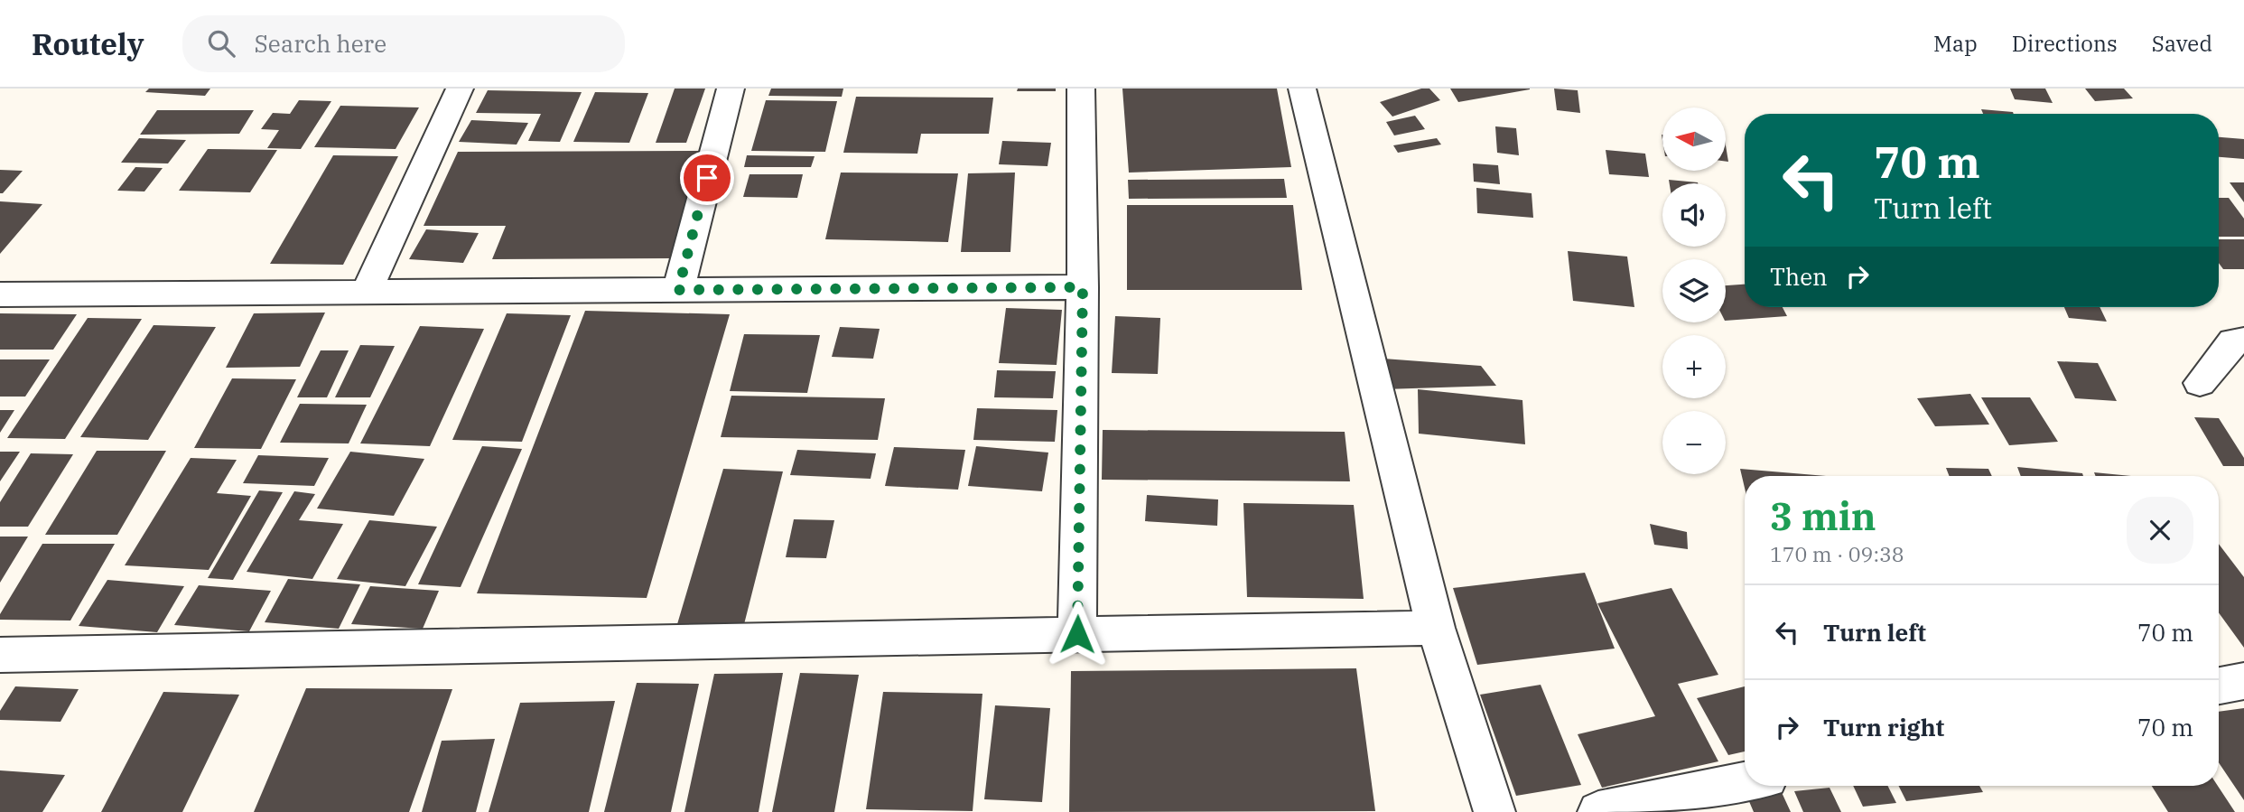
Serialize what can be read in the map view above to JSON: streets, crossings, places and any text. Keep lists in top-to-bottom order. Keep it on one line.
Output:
{"north":"left","page":{"header":"Routely","search":"Search here","nav":["Map","Directions","Saved"],"map_buttons":["+","−"],"turn":["70 m","Turn left"],"then":"Then","heading":["3 min","170 m · 09:38"],"list":[{"name":"Turn left","value":"70 m"},{"name":"Turn right","value":"70 m"}]}}
